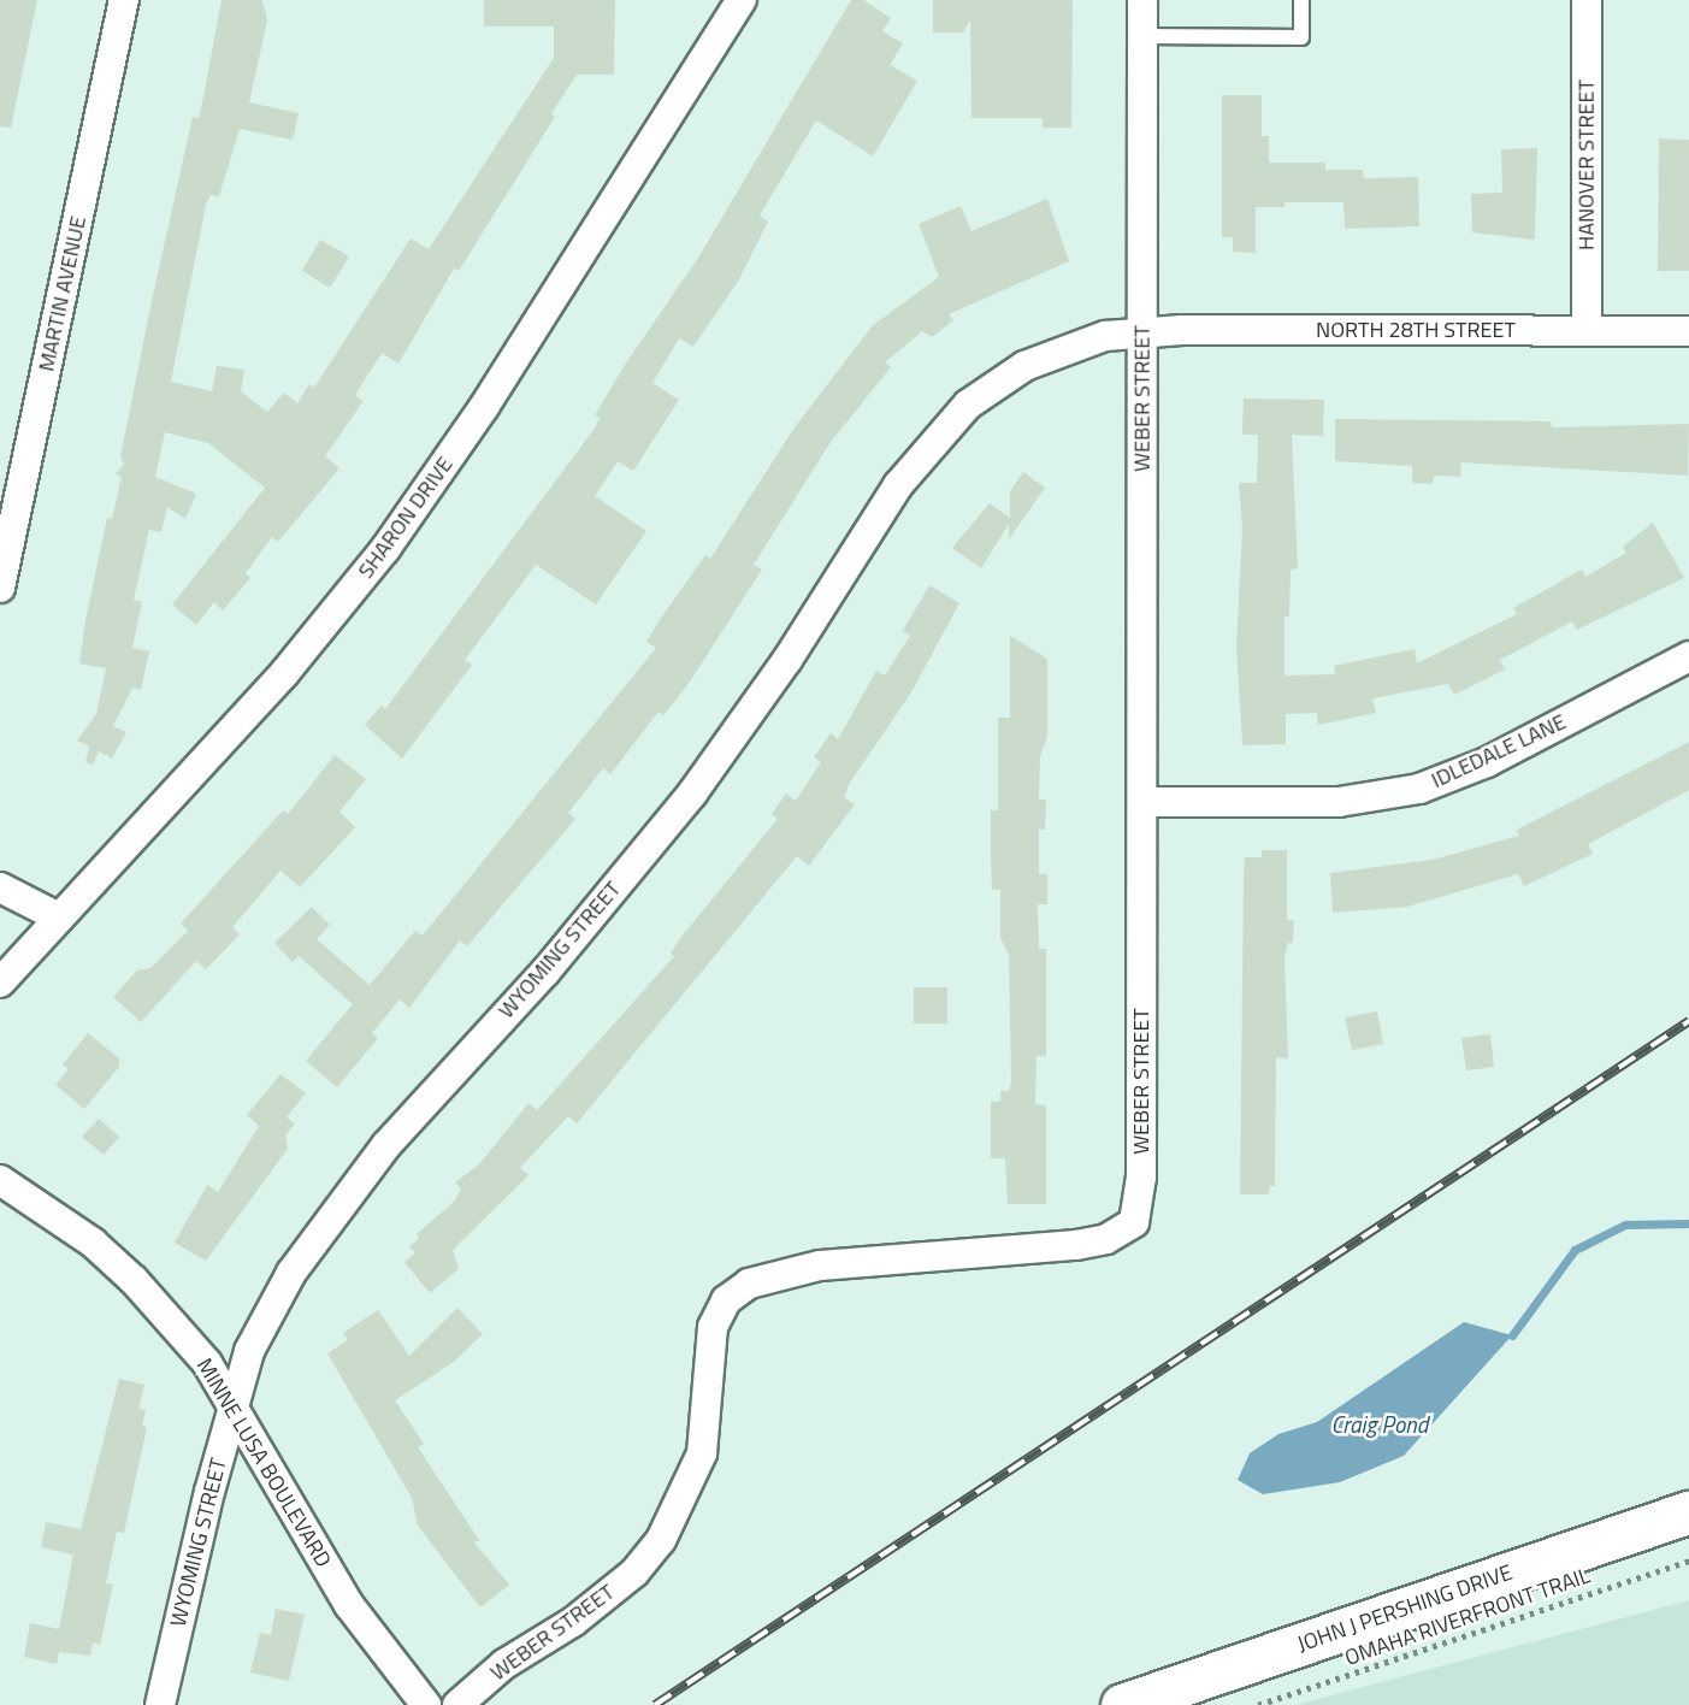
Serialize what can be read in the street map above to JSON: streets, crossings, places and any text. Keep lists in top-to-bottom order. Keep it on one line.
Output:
{"streets":{"main road":["JOHN J PERSHING DRIVE"],"street":["HANOVER STREET","MARTIN AVENUE","NORTH 28TH STREET","WEBER STREET","SHARON DRIVE","IDLEDALE LANE","WYOMING STREET","MINNE LUSA BOULEVARD"],"path":["OMAHA RIVERFRONT TRAIL"]},"crossings":[["HANOVER STREET","NORTH 28TH STREET"],["NORTH 28TH STREET","WEBER STREET"],["NORTH 28TH STREET","WYOMING STREET"],["WEBER STREET","IDLEDALE LANE"],["WEBER STREET","WYOMING STREET"],["WYOMING STREET","MINNE LUSA BOULEVARD"]],"water":["Craig Pond"]}
